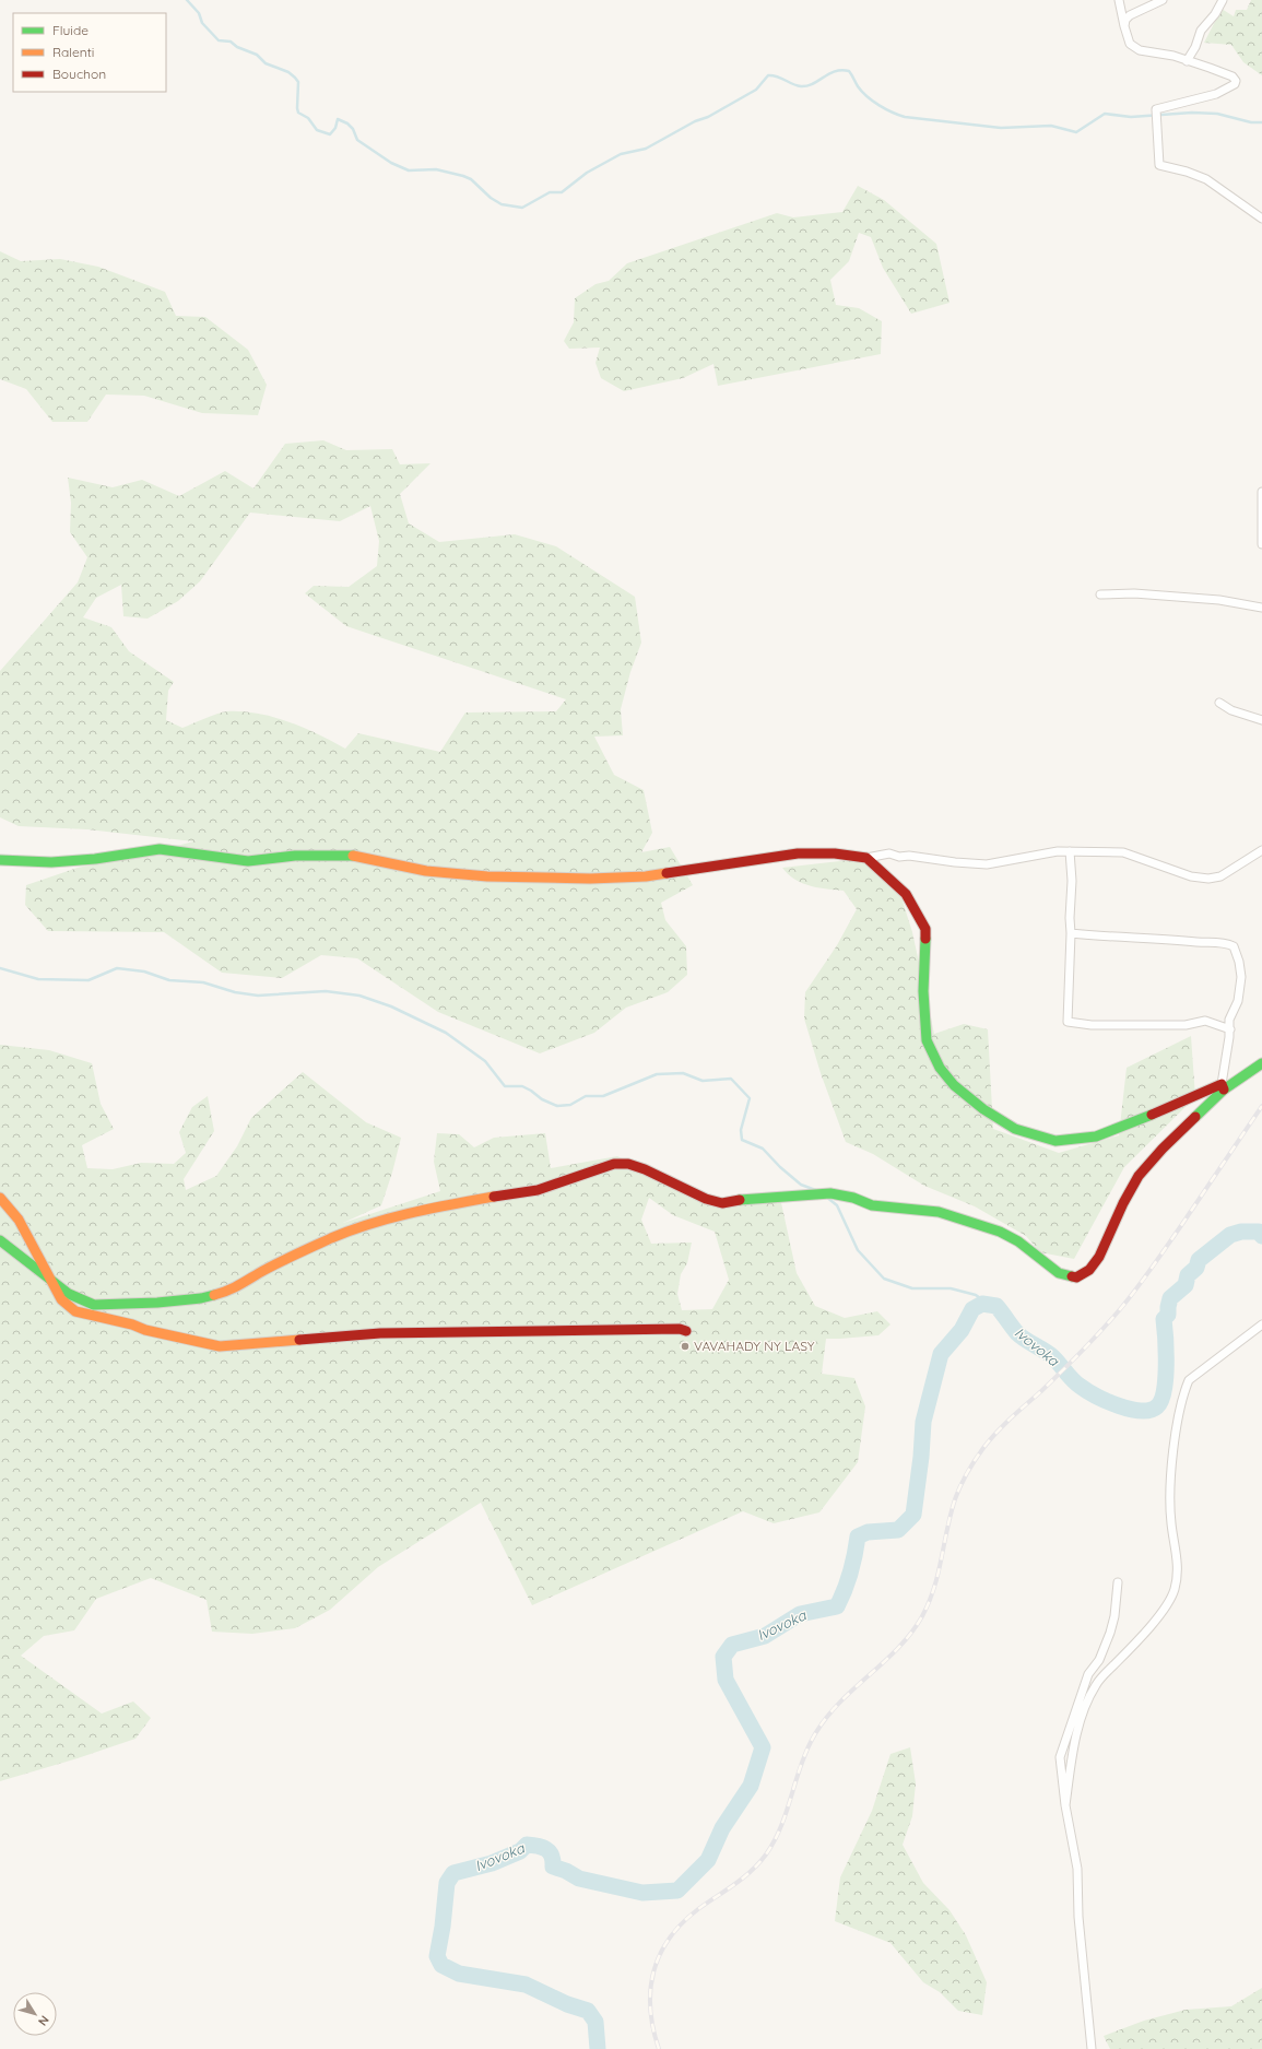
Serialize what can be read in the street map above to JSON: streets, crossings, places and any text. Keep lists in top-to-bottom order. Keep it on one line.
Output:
{"water":["Ivovoka"],"places":["VAVAHADY NY LASY"],"legend":["Fluide","Ralenti","Bouchon"],"north":"bottom right"}
